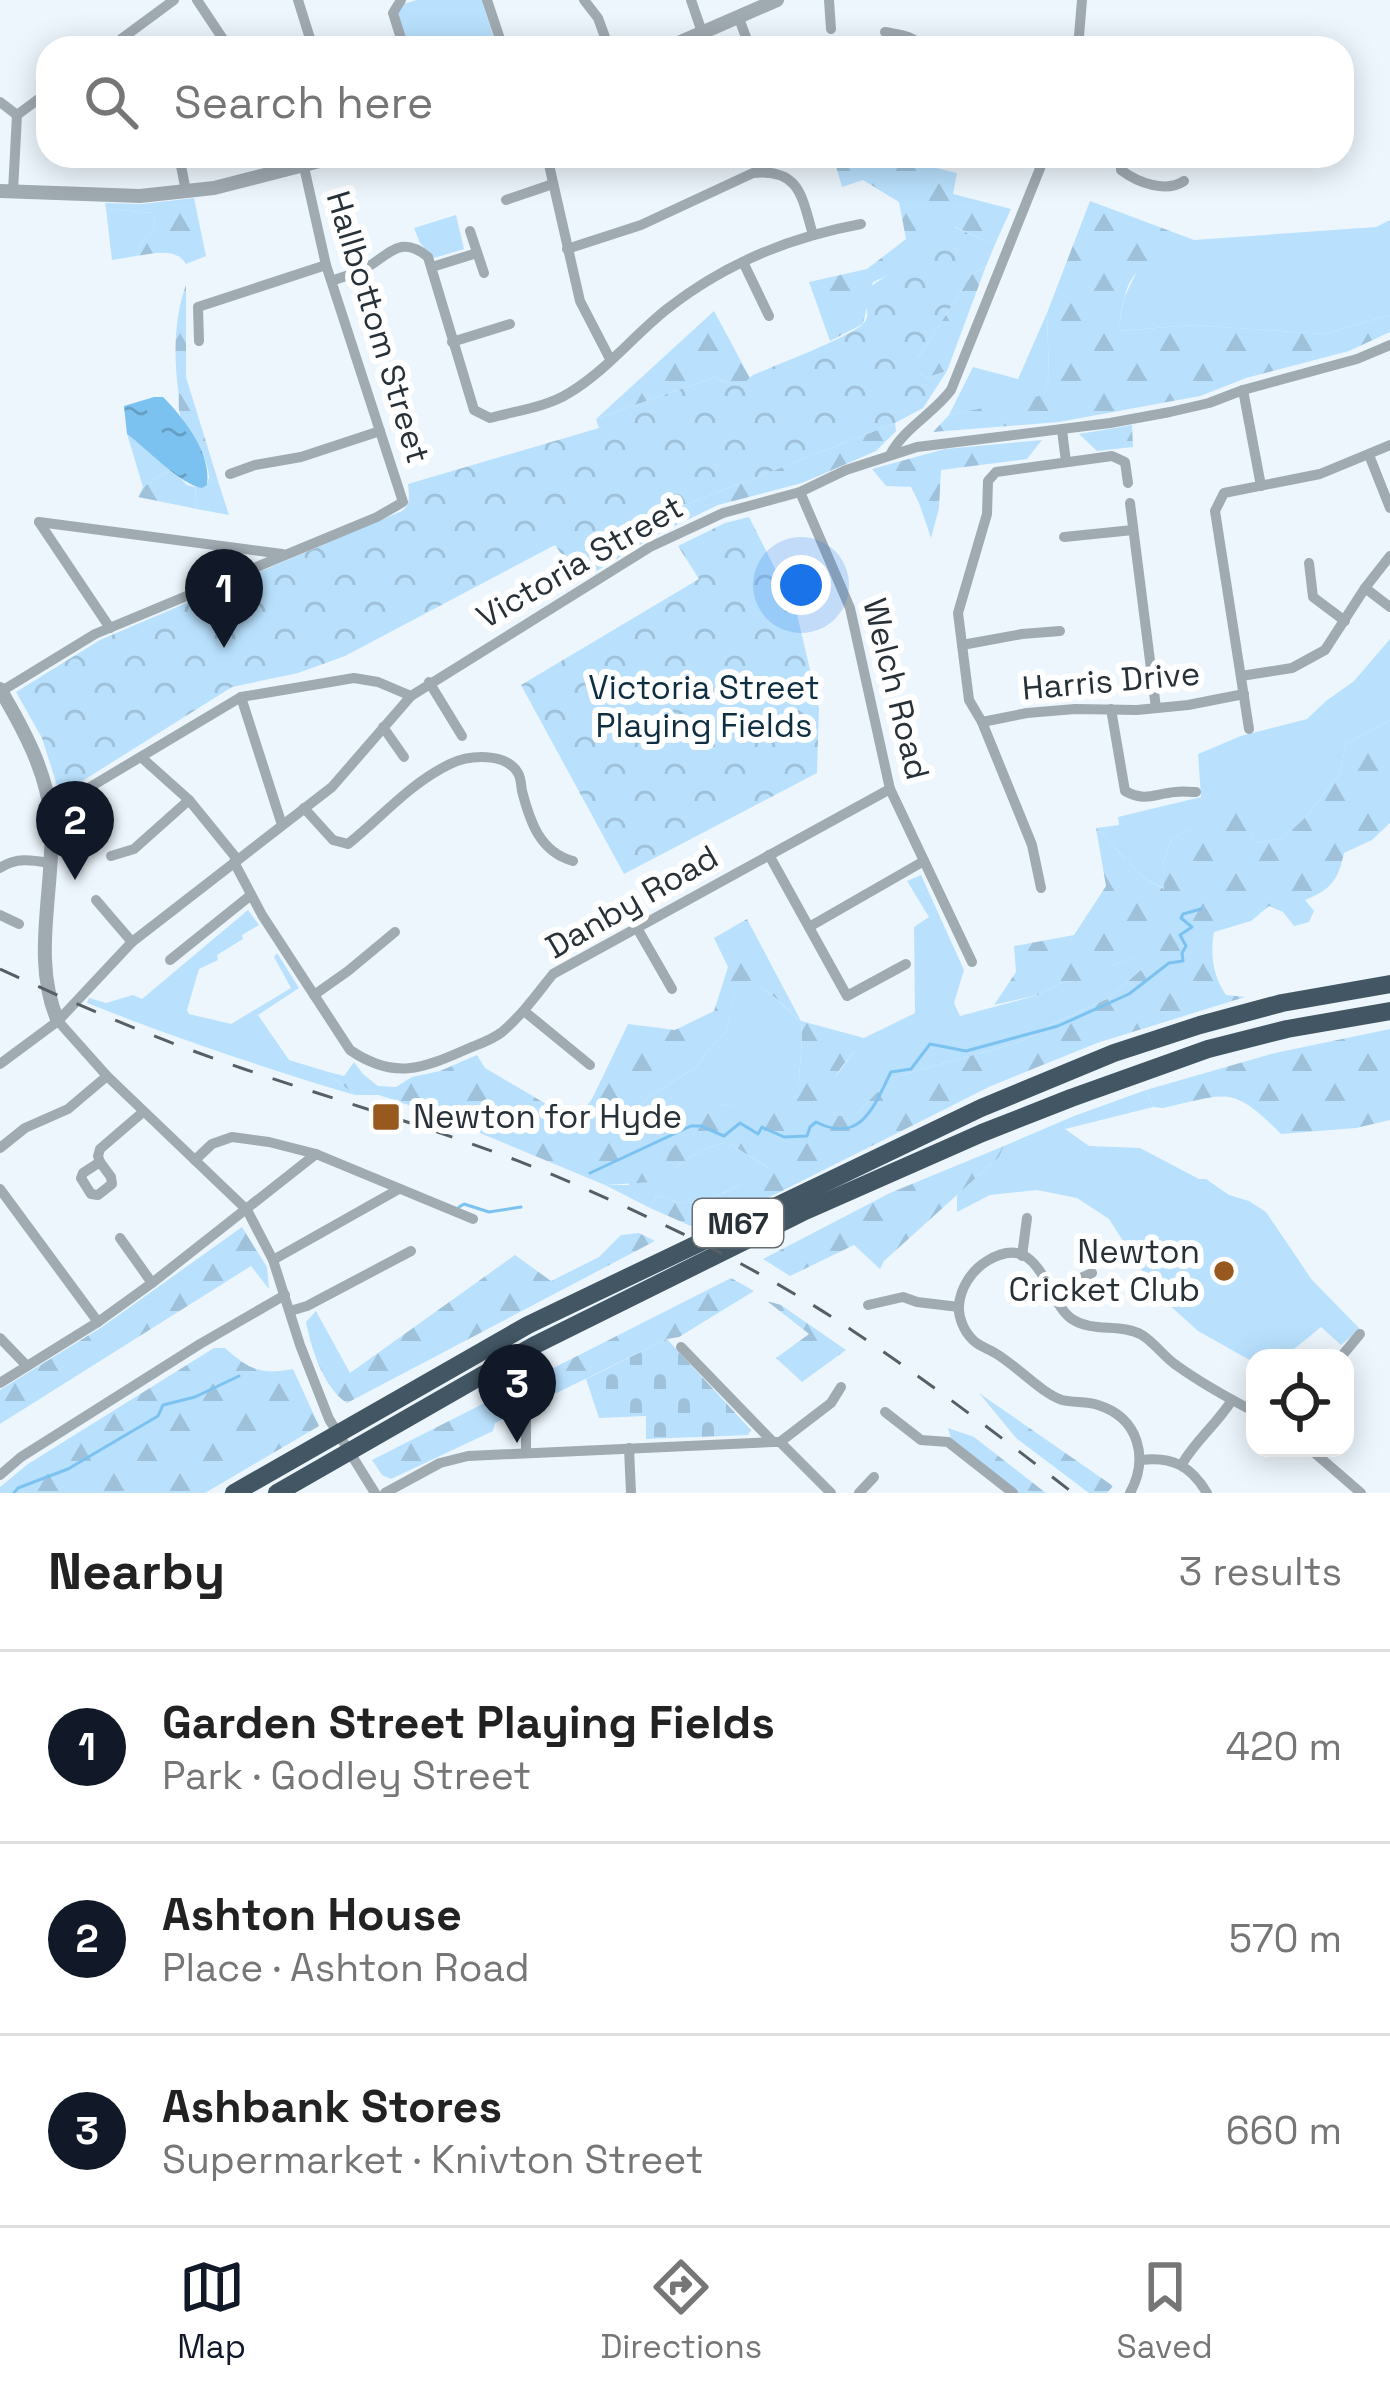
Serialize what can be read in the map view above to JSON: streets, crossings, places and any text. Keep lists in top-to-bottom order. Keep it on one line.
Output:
{"streets":{"highway":["M67"],"street":["Hallbottom Street","Victoria Street","Harris Drive","Welch Road","Danby Road"]},"crossings":[["Victoria Street","Welch Road"],["Victoria Street","Danby Road"],["Welch Road","Danby Road"]],"parks":["Victoria Street Playing Fields"],"places":{"transit":["Newton for Hyde"],"other":["Newton Cricket Club"]},"page":{"search":"Search here","pins":["1","2","3"],"heading":["Nearby","3 results"],"list":[{"mark":"1","name":"Garden Street Playing Fields","note":"Park · Godley Street","value":"420 m"},{"mark":"2","name":"Ashton House","note":"Place · Ashton Road","value":"570 m"},{"mark":"3","name":"Ashbank Stores","note":"Supermarket · Knivton Street","value":"660 m"}],"nav":["Map","Directions","Saved"]}}
